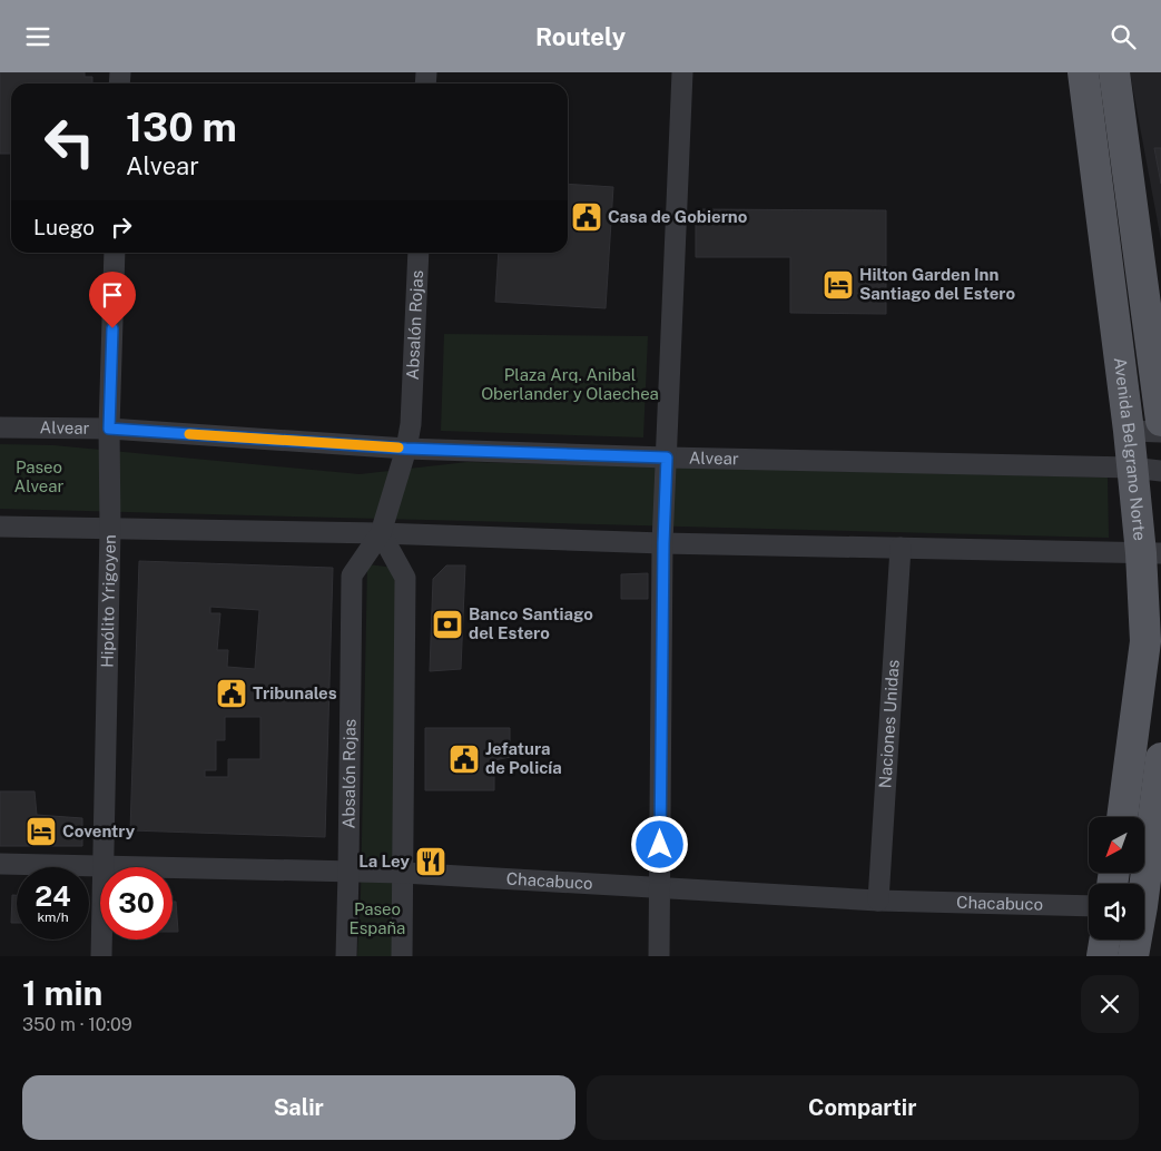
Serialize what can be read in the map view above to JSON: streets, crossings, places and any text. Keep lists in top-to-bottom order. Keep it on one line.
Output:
{"streets":{"main road":["Avenida Belgrano Norte"],"street":["Absalón Rojas","Alvear","Hipólito Yrigoyen","Naciones Unidas","Chacabuco"]},"crossings":[["Absalón Rojas","Alvear"],["Absalón Rojas","Chacabuco"],["Alvear","Avenida Belgrano Norte"],["Alvear","Hipólito Yrigoyen"],["Hipólito Yrigoyen","Chacabuco"],["Naciones Unidas","Chacabuco"]],"parks":["Plaza Arq. Anibal Oberlander y Olaechea","Paseo Alvear","Paseo España"],"places":{"public building":["Casa de Gobierno","Tribunales","Jefatura de Policía"],"hotel":["Hilton Garden Inn Santiago del Estero","Coventry"],"bank":["Banco Santiago del Estero"],"restaurant":["La Ley"]},"north":"bottom left","page":{"header":"Routely","turn":["130 m","Alvear"],"then":"Luego","speed":"24 km/h","limit":"30","heading":["1 min","350 m · 10:09"],"buttons":["Salir","Compartir"]}}
